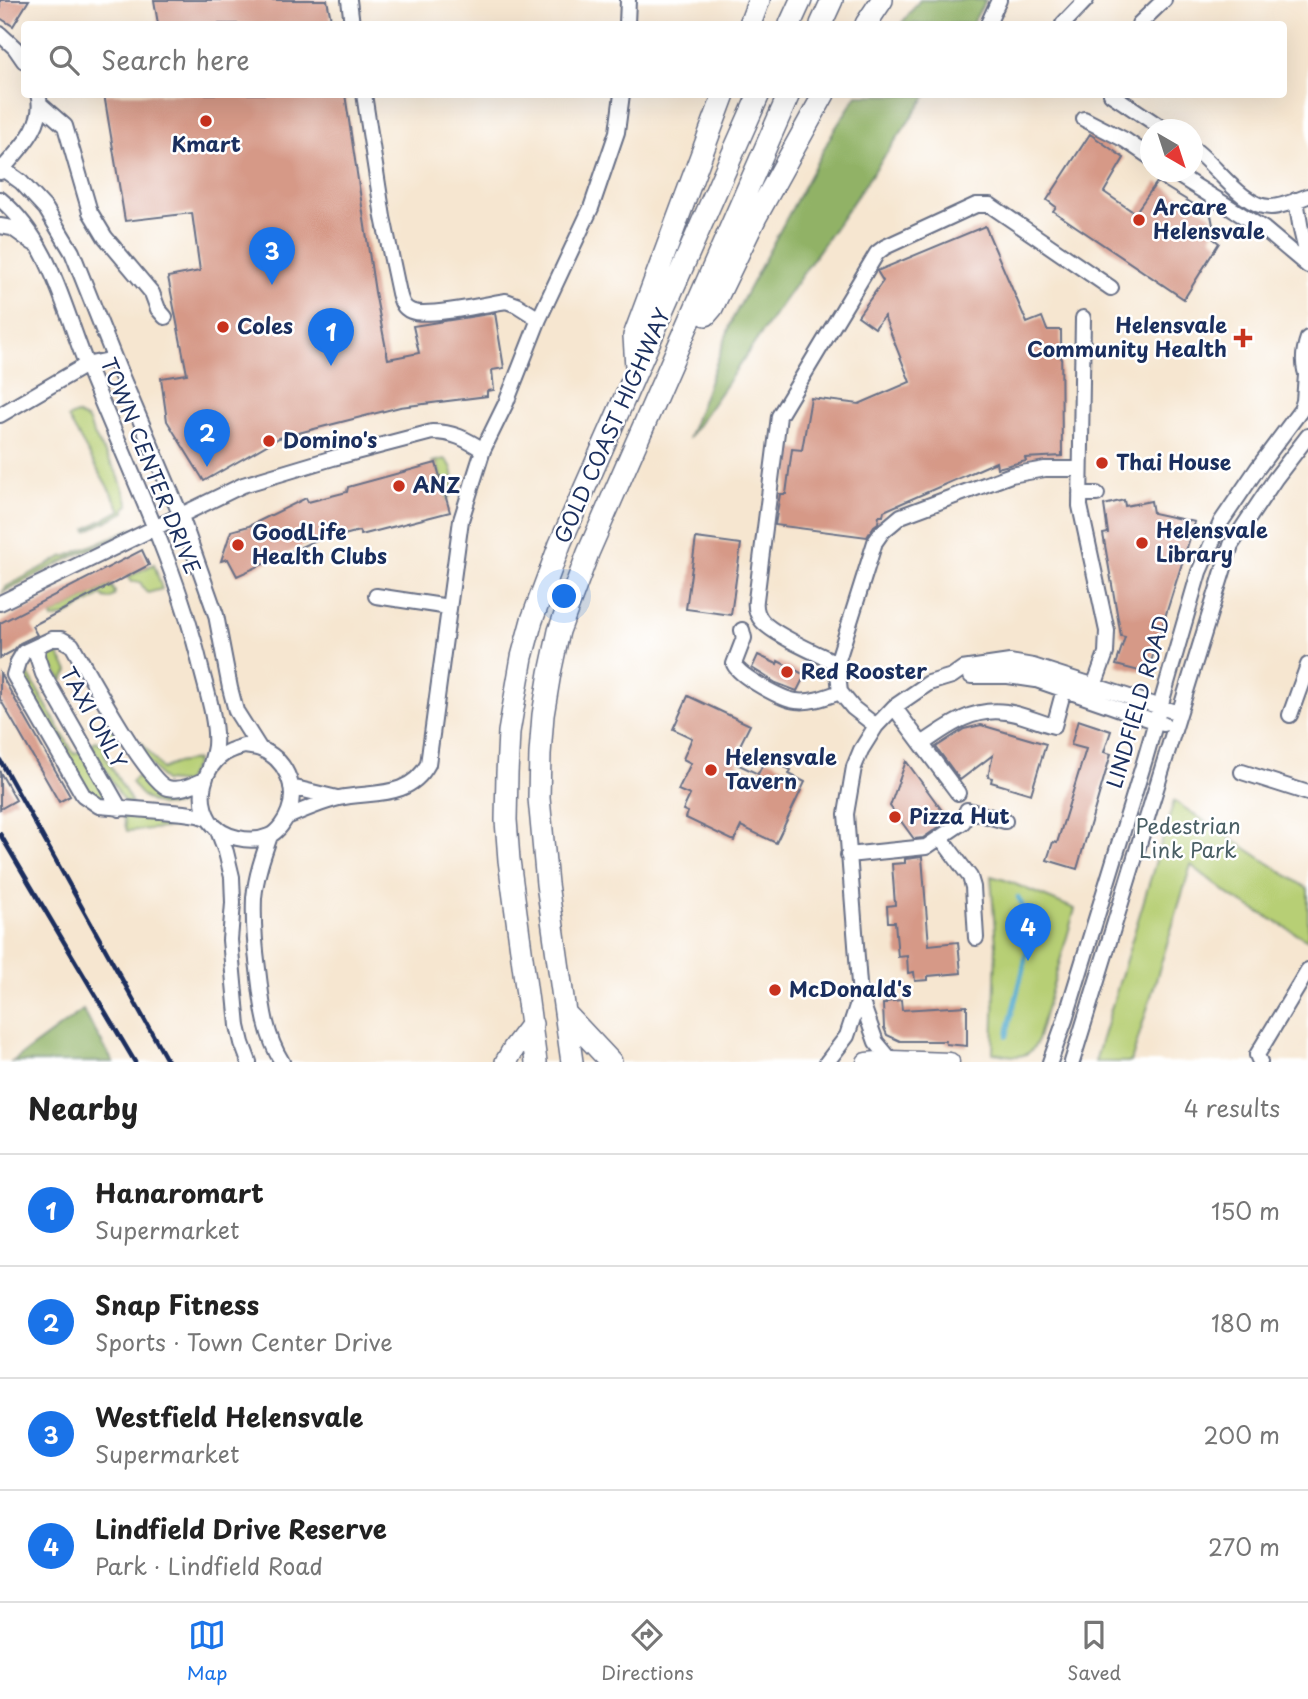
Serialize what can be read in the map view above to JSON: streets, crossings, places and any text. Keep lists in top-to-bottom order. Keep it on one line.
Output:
{"streets":{"highway":["GOLD COAST HIGHWAY"],"street":["TOWN CENTER DRIVE","LINDFIELD ROAD","TAXI ONLY"]},"parks":["Pedestrian Link Park"],"places":{"other":["Kmart","Arcare Helensvale","Coles","Domino's","Thai House","ANZ","Helensvale Library","GoodLife Health Clubs","Red Rooster","Helensvale Tavern","Pizza Hut","McDonald's"],"health":["Helensvale Community Health"]},"north":"bottom right","page":{"search":"Search here","pins":["3","1","2","4"],"heading":["Nearby","4 results"],"list":[{"mark":"1","name":"Hanaromart","note":"Supermarket","value":"150 m"},{"mark":"2","name":"Snap Fitness","note":"Sports · Town Center Drive","value":"180 m"},{"mark":"3","name":"Westfield Helensvale","note":"Supermarket","value":"200 m"},{"mark":"4","name":"Lindfield Drive Reserve","note":"Park · Lindfield Road","value":"270 m"}],"nav":["Map","Directions","Saved"]}}
